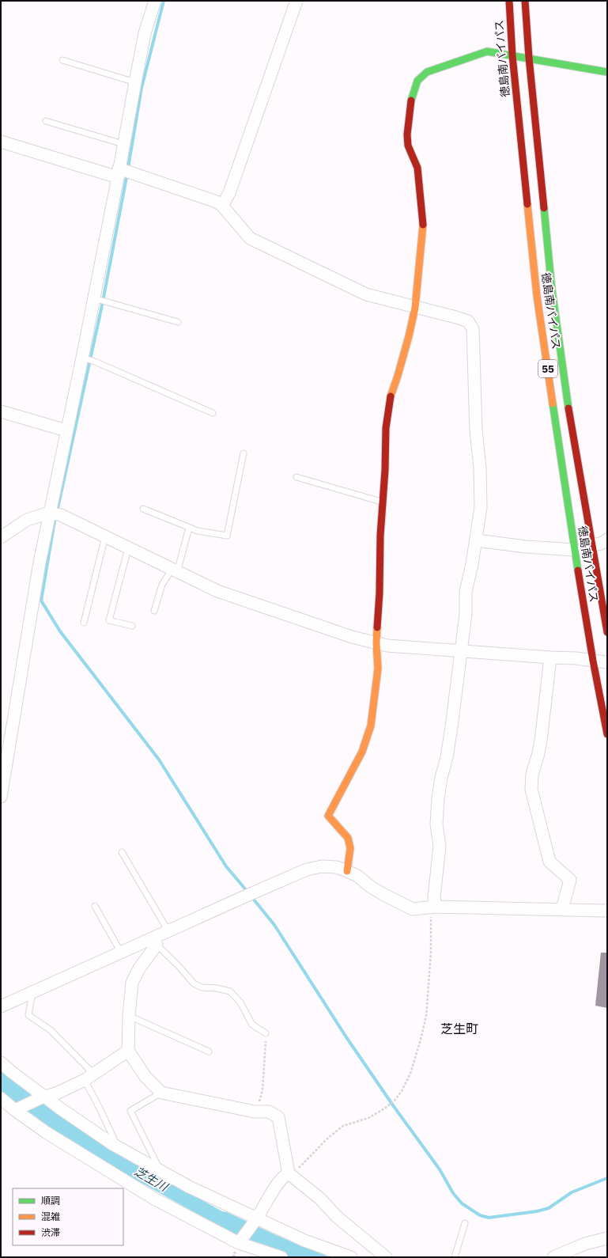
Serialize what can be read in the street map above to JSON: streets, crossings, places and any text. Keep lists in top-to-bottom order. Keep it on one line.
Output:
{"streets":{"main road":["徳島南バイパス","55"]},"districts":["芝生町"],"water":["芝生川"],"legend":["順調","混雑","渋滞"]}
